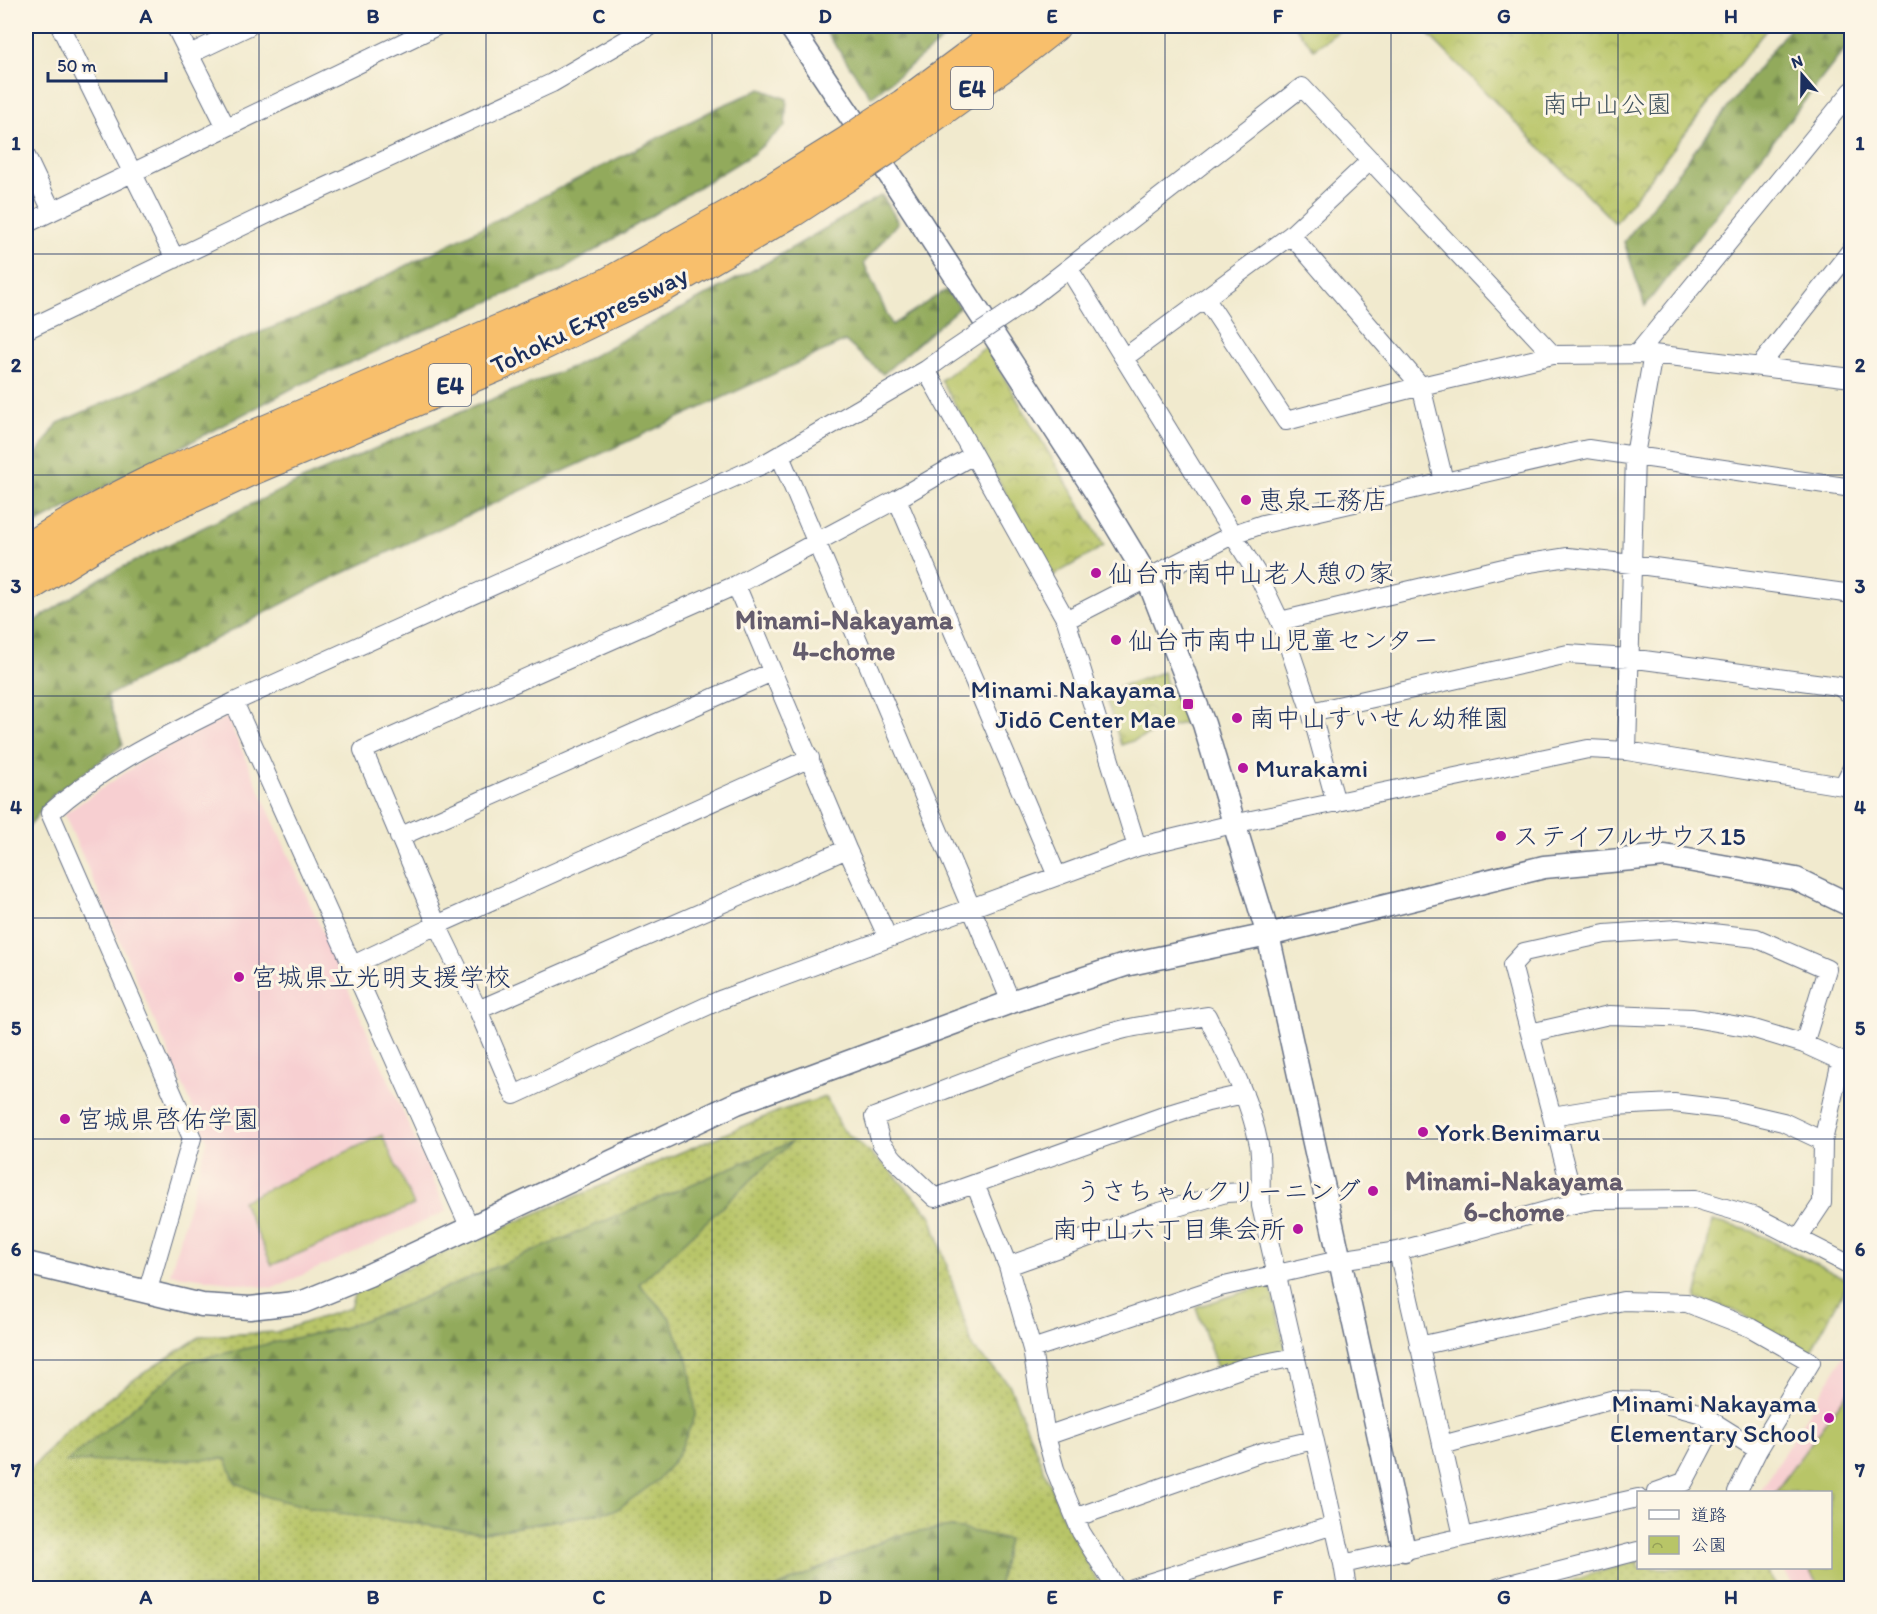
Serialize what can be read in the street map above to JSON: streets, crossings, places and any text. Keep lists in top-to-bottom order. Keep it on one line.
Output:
{"streets":{"highway":["E4","Tohoku Expressway"]},"districts":["Minami-Nakayama 4-chome","Minami-Nakayama 6-chome"],"parks":["南中山公園"],"places":{"other":["恵泉工務店","仙台市南中山老人憩の家","仙台市南中山児童センター","南中山すいせん幼稚園","Murakami","ステイフルサウス15","宮城県立光明支援学校","宮城県啓佑学園","York Benimaru","うさちゃんクリーニング","南中山六丁目集会所","Minami Nakayama Elementary School"],"transit":["Minami Nakayama Jidō Center Mae"]},"legend":["道路","公園"],"scale_bar":"50 m","north":"top","grid":{"columns":["A","B","C","D","E","F","G","H"],"rows":["1","2","3","4","5","6","7"]}}
